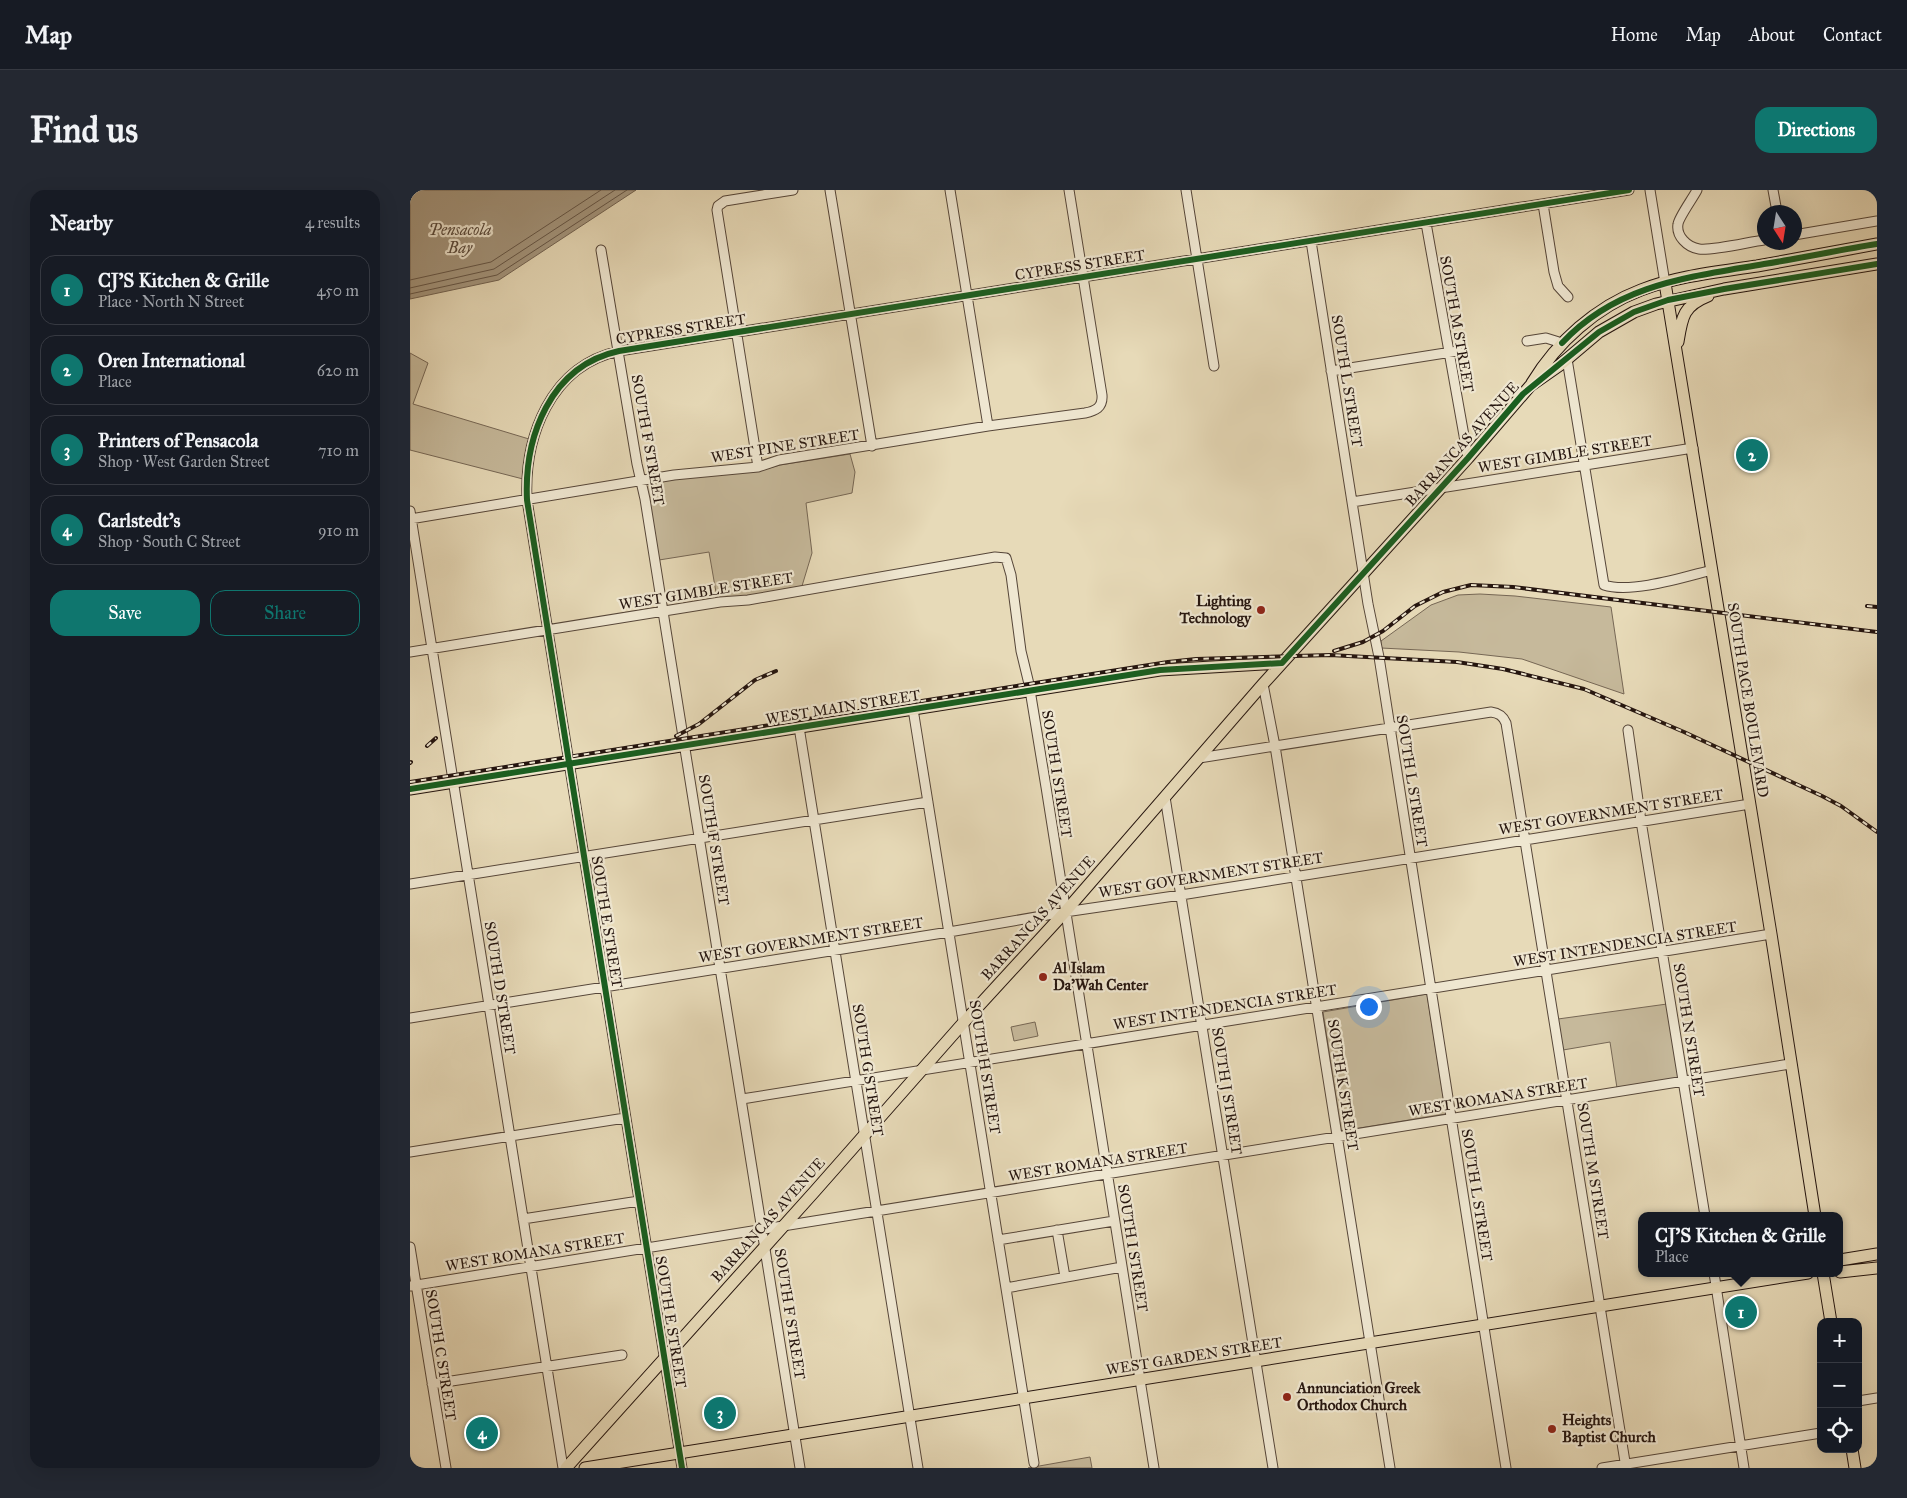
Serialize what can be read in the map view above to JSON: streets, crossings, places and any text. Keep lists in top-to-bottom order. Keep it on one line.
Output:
{"streets":{"main road":["BARRANCAS AVENUE","SOUTH PACE BOULEVARD","WEST MAIN STREET","WEST GARDEN STREET"],"street":["CYPRESS STREET","SOUTH M STREET","SOUTH L STREET","SOUTH F STREET","WEST PINE STREET","WEST GIMBLE STREET","SOUTH I STREET","WEST GOVERNMENT STREET","SOUTH E STREET","WEST INTENDENCIA STREET","SOUTH D STREET","SOUTH N STREET","SOUTH H STREET","SOUTH G STREET","SOUTH K STREET","SOUTH J STREET","WEST ROMANA STREET","SOUTH C STREET"]},"crossings":[["CYPRESS STREET","SOUTH M STREET"],["CYPRESS STREET","SOUTH L STREET"],["CYPRESS STREET","SOUTH F STREET"],["CYPRESS STREET","WEST PINE STREET"],["CYPRESS STREET","SOUTH E STREET"],["SOUTH M STREET","SOUTH L STREET"],["SOUTH M STREET","BARRANCAS AVENUE"],["SOUTH M STREET","WEST GOVERNMENT STREET"],["SOUTH M STREET","WEST INTENDENCIA STREET"],["SOUTH M STREET","WEST ROMANA STREET"],["SOUTH M STREET","WEST GARDEN STREET"],["SOUTH L STREET","BARRANCAS AVENUE"],["SOUTH L STREET","WEST GIMBLE STREET"],["SOUTH L STREET","WEST GOVERNMENT STREET"],["SOUTH L STREET","WEST INTENDENCIA STREET"],["SOUTH L STREET","WEST ROMANA STREET"],["SOUTH L STREET","WEST GARDEN STREET"],["SOUTH F STREET","BARRANCAS AVENUE"],["SOUTH F STREET","WEST PINE STREET"],["SOUTH F STREET","WEST GIMBLE STREET"],["SOUTH F STREET","WEST MAIN STREET"],["SOUTH F STREET","WEST GOVERNMENT STREET"],["SOUTH F STREET","WEST INTENDENCIA STREET"],["SOUTH F STREET","WEST ROMANA STREET"],["SOUTH F STREET","WEST GARDEN STREET"],["BARRANCAS AVENUE","WEST GIMBLE STREET"],["BARRANCAS AVENUE","SOUTH PACE BOULEVARD"],["BARRANCAS AVENUE","WEST MAIN STREET"],["BARRANCAS AVENUE","SOUTH I STREET"],["BARRANCAS AVENUE","WEST GOVERNMENT STREET"],["BARRANCAS AVENUE","SOUTH E STREET"],["BARRANCAS AVENUE","WEST INTENDENCIA STREET"],["BARRANCAS AVENUE","SOUTH D STREET"],["BARRANCAS AVENUE","SOUTH H STREET"],["BARRANCAS AVENUE","SOUTH G STREET"],["BARRANCAS AVENUE","SOUTH K STREET"],["BARRANCAS AVENUE","SOUTH J STREET"],["BARRANCAS AVENUE","WEST ROMANA STREET"],["WEST PINE STREET","SOUTH E STREET"],["WEST PINE STREET","SOUTH D STREET"],["WEST GIMBLE STREET","SOUTH PACE BOULEVARD"],["WEST GIMBLE STREET","SOUTH I STREET"],["WEST GIMBLE STREET","SOUTH E STREET"],["WEST GIMBLE STREET","SOUTH D STREET"],["SOUTH PACE BOULEVARD","WEST GOVERNMENT STREET"],["SOUTH PACE BOULEVARD","WEST INTENDENCIA STREET"],["SOUTH PACE BOULEVARD","WEST ROMANA STREET"],["WEST MAIN STREET","SOUTH I STREET"],["WEST MAIN STREET","SOUTH E STREET"],["WEST MAIN STREET","SOUTH D STREET"],["WEST MAIN STREET","SOUTH H STREET"],["WEST MAIN STREET","SOUTH G STREET"],["SOUTH I STREET","WEST GOVERNMENT STREET"],["SOUTH I STREET","WEST INTENDENCIA STREET"],["SOUTH I STREET","WEST ROMANA STREET"],["SOUTH I STREET","WEST GARDEN STREET"],["WEST GOVERNMENT STREET","SOUTH E STREET"],["WEST GOVERNMENT STREET","SOUTH D STREET"],["WEST GOVERNMENT STREET","SOUTH N STREET"],["WEST GOVERNMENT STREET","SOUTH H STREET"],["WEST GOVERNMENT STREET","SOUTH G STREET"],["WEST GOVERNMENT STREET","SOUTH K STREET"],["WEST GOVERNMENT STREET","SOUTH J STREET"],["SOUTH E STREET","WEST ROMANA STREET"],["SOUTH E STREET","WEST GARDEN STREET"],["WEST INTENDENCIA STREET","SOUTH N STREET"],["WEST INTENDENCIA STREET","SOUTH H STREET"],["WEST INTENDENCIA STREET","SOUTH G STREET"],["WEST INTENDENCIA STREET","SOUTH K STREET"],["WEST INTENDENCIA STREET","SOUTH J STREET"],["SOUTH D STREET","WEST ROMANA STREET"],["SOUTH N STREET","WEST ROMANA STREET"],["SOUTH H STREET","WEST ROMANA STREET"],["SOUTH H STREET","WEST GARDEN STREET"],["SOUTH G STREET","WEST ROMANA STREET"],["SOUTH G STREET","WEST GARDEN STREET"],["SOUTH K STREET","WEST ROMANA STREET"],["SOUTH K STREET","WEST GARDEN STREET"],["SOUTH J STREET","WEST ROMANA STREET"],["SOUTH J STREET","WEST GARDEN STREET"],["WEST ROMANA STREET","SOUTH C STREET"]],"water":["Pensacola Bay"],"places":["Lighting Technology","Al Islam Da'Wah Center","Annunciation Greek Orthodox Church","Heights Baptist Church"],"north":"bottom","page":{"header":"Map","nav":["Home","Map","About","Contact"],"buttons":["Directions",["Save","Share"]],"title":"Find us","heading":["Nearby","4 results"],"list":[{"mark":"1","name":"CJ'S Kitchen & Grille","note":"Place · North N Street","value":"450 m"},{"mark":"2","name":"Oren International","note":"Place","value":"620 m"},{"mark":"3","name":"Printers of Pensacola","note":"Shop · West Garden Street","value":"710 m"},{"mark":"4","name":"Carlstedt's","note":"Shop · South C Street","value":"910 m"}],"pins":["2","1","3","4"],"popup":["CJ'S Kitchen & Grille","Place"],"map_buttons":["+","−"]}}
